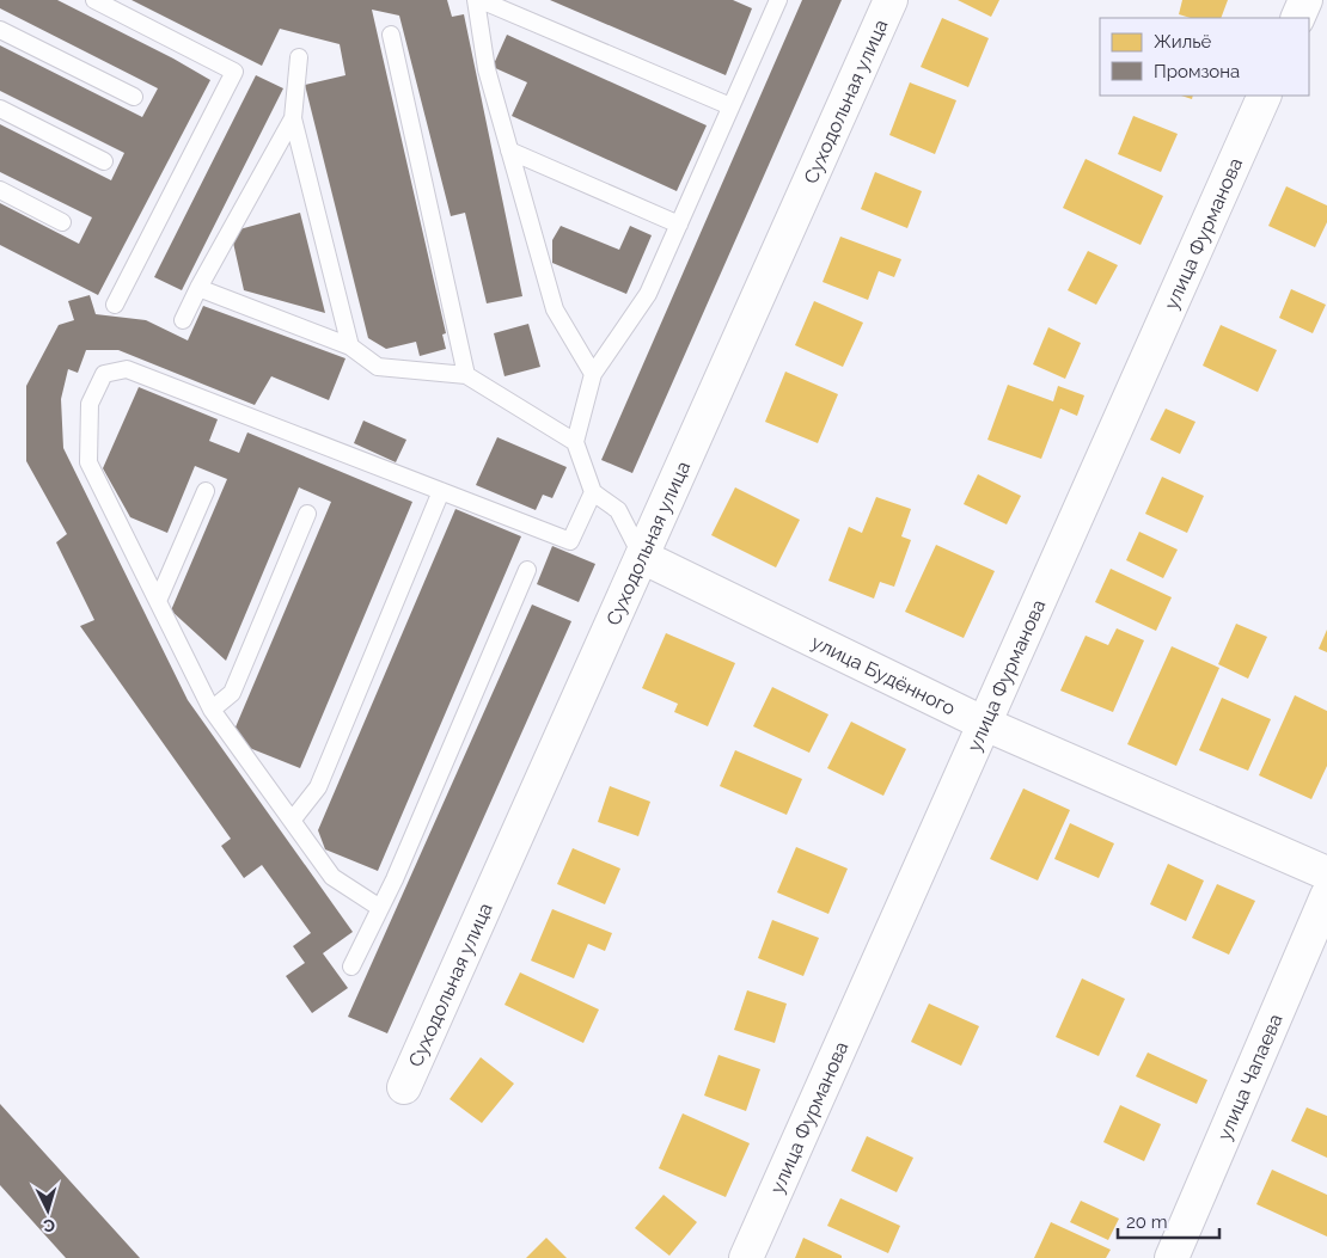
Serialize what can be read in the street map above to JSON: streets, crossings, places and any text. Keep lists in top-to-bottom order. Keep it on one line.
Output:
{"streets":{"street":["Суходольная улица","улица Фурманова","улица Будённого","улица Чапаева"]},"crossings":[["Суходольная улица","улица Будённого"],["улица Фурманова","улица Будённого"]],"legend":["Жильё","Промзона"],"scale_bar":"20 m","north":"bottom"}
